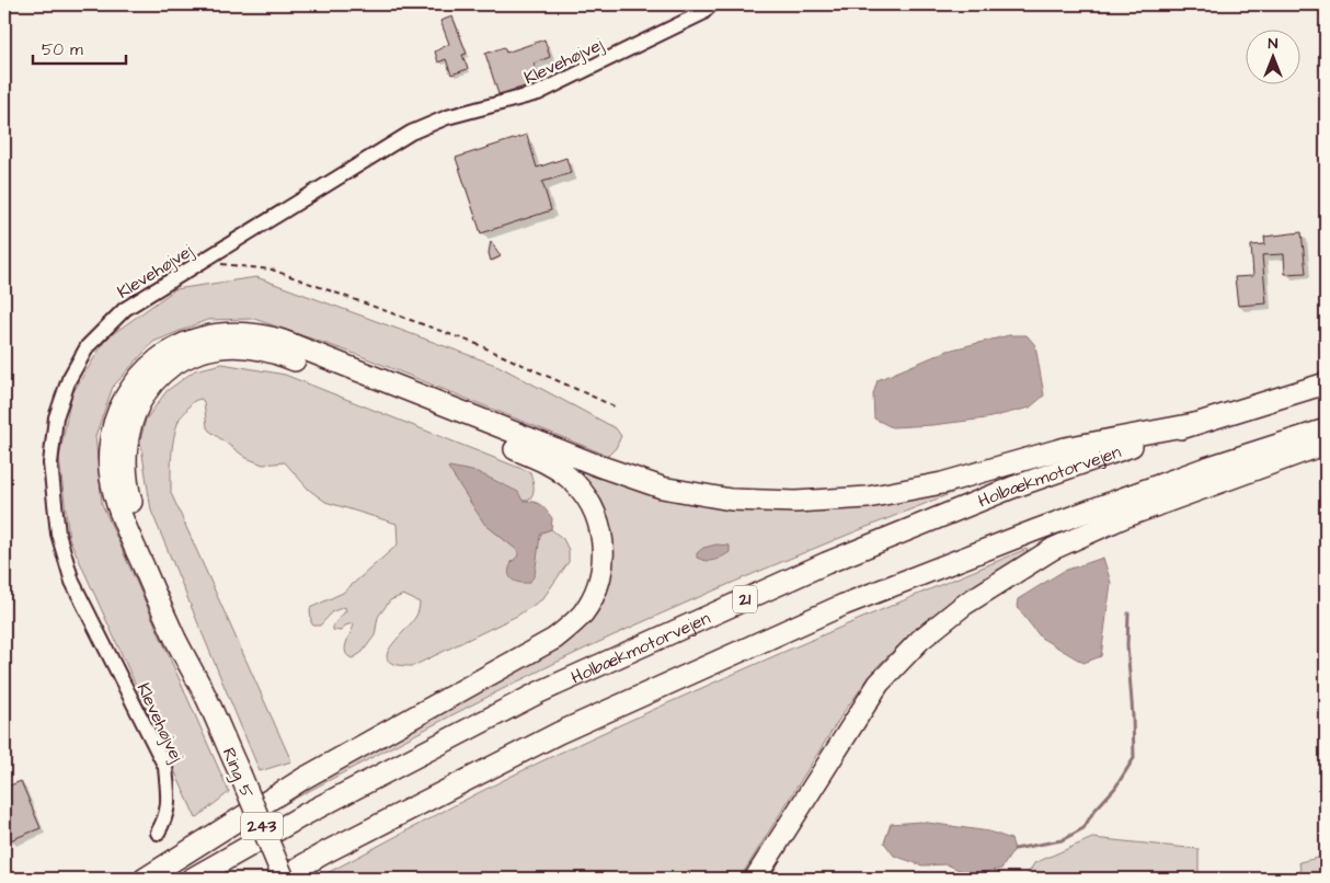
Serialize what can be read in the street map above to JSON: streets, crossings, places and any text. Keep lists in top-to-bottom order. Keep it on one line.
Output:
{"streets":{"highway":["Holbækmotorvejen","21","Ring 5","243"],"street":["Klevehøjvej"]},"scale_bar":"50 m","north":"top"}
